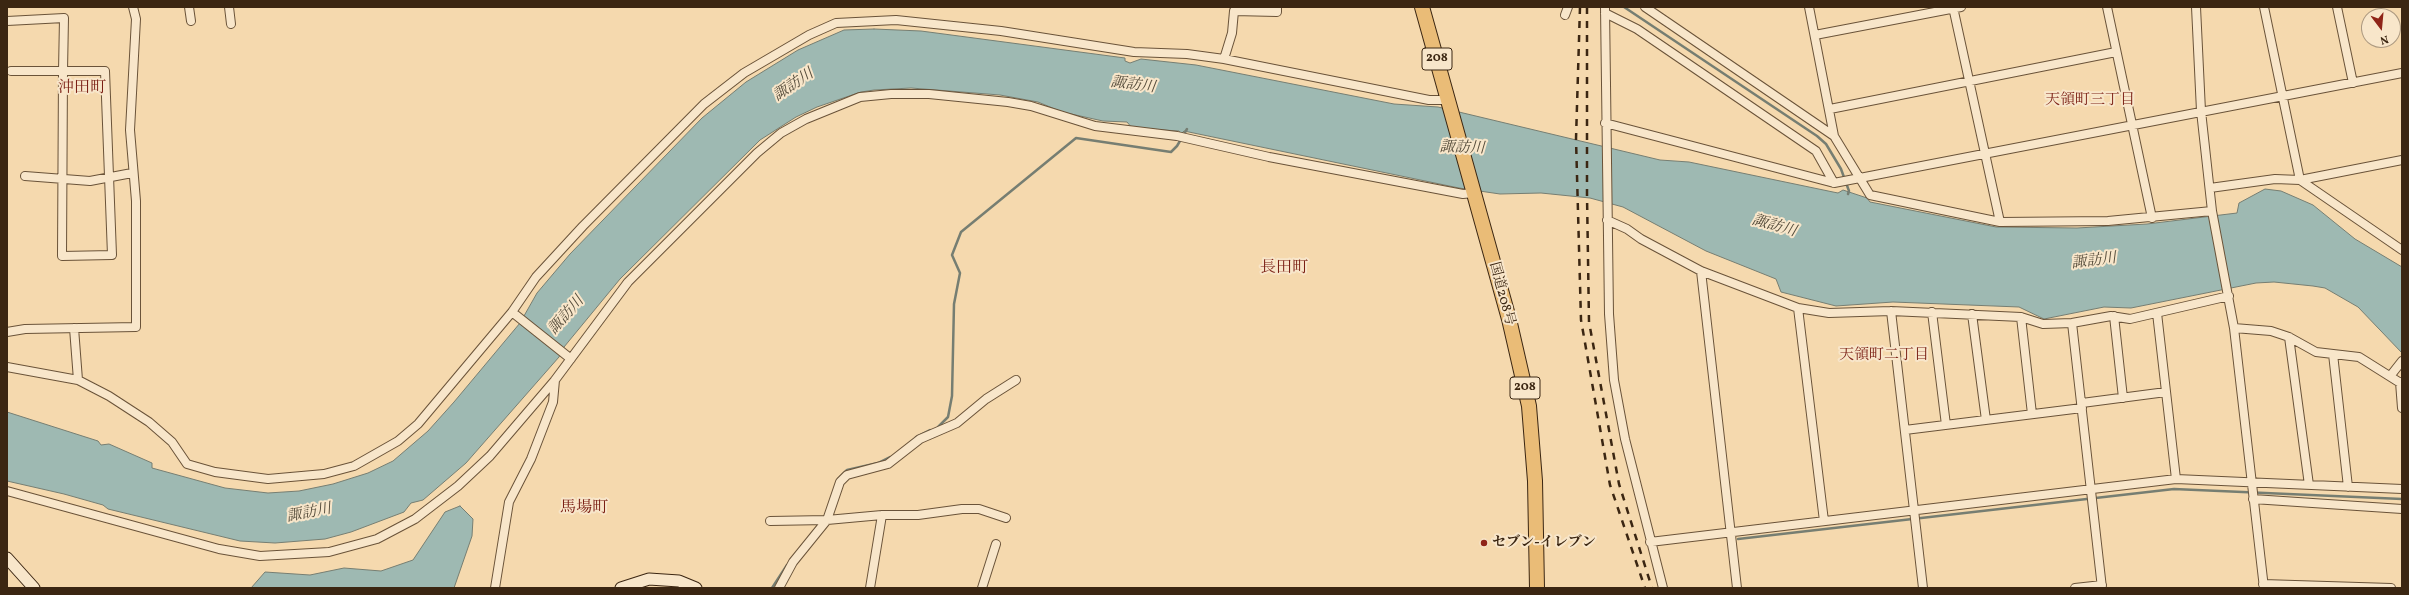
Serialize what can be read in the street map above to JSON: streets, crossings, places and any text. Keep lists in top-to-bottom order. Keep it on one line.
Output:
{"streets":{"highway":["208","国道208号"]},"districts":["沖田町","天領町三丁目","長田町","天領町二丁目","馬場町"],"water":["諏訪川"],"places":["セブン-イレブン"],"north":"bottom"}
